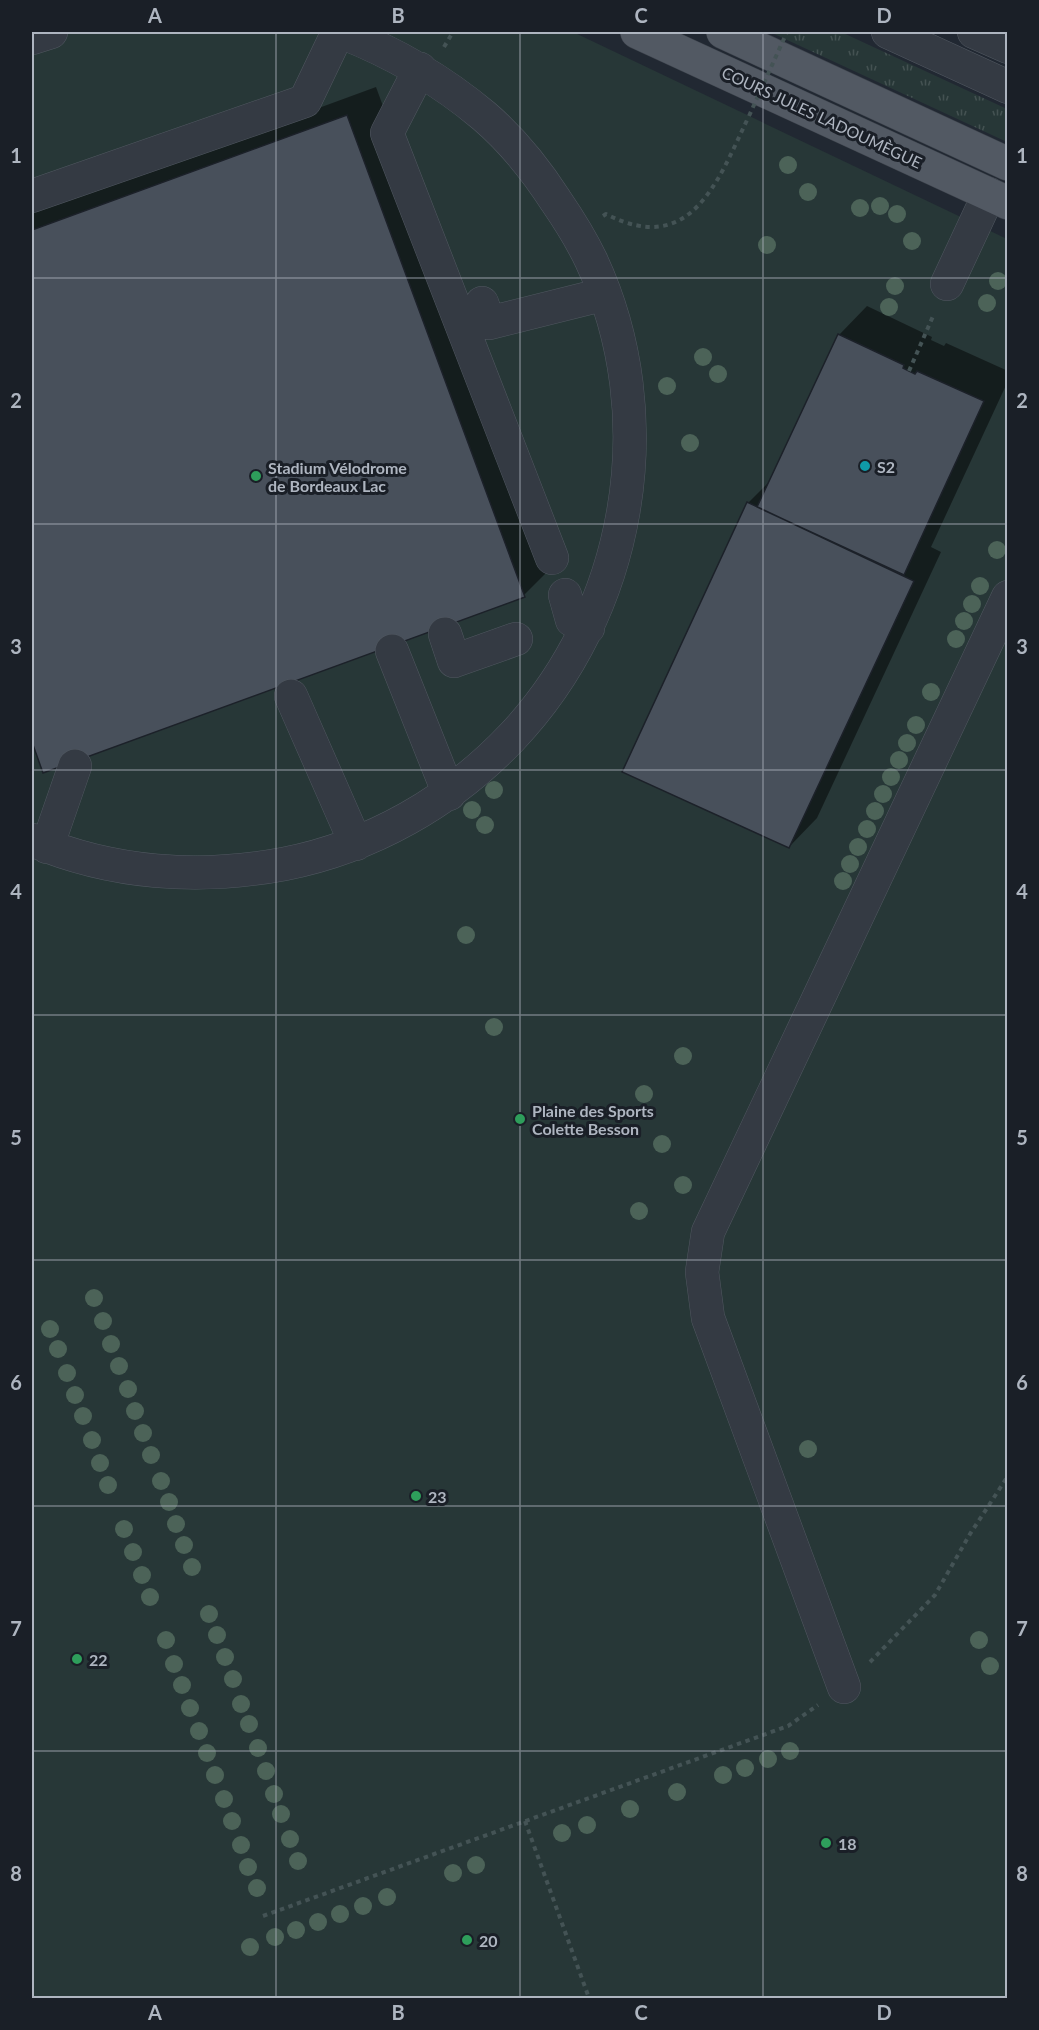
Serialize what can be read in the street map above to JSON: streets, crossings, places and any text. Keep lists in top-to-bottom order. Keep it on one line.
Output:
{"streets":{"main road":["COURS JULES LADOUMÈGUE"]},"places":["S2","Stadium Vélodrome de Bordeaux Lac","Plaine des Sports Colette Besson","23","22","18","20"],"grid":{"columns":["A","B","C","D"],"rows":["1","2","3","4","5","6","7","8"]}}
